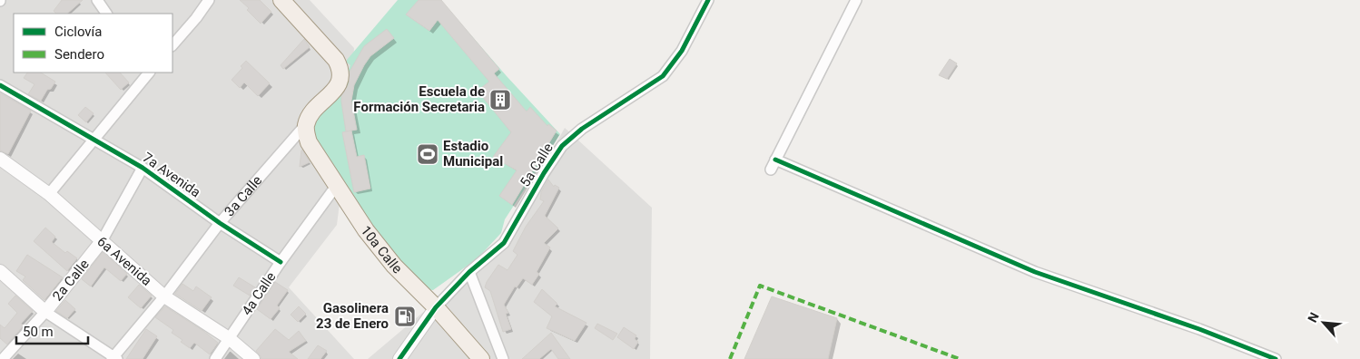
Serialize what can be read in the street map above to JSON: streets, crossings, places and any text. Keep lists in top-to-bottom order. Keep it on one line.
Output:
{"streets":{"main road":["3a Calle","10a Calle"],"street":["5a Calle","7a Avenida","6a Avenida","2a Calle","4a Calle"]},"crossings":[["5a Calle","10a Calle"],["7a Avenida","3a Calle"],["7a Avenida","4a Calle"],["3a Calle","10a Calle"],["3a Calle","6a Avenida"],["10a Calle","4a Calle"],["6a Avenida","2a Calle"],["6a Avenida","4a Calle"]],"places":{"building":["Escuela de Formación Secretaria"],"sports":["Estadio Municipal"],"fuel station":["Gasolinera 23 de Enero"]},"legend":["Ciclovía","Sendero"],"scale_bar":"50 m","north":"top left"}
